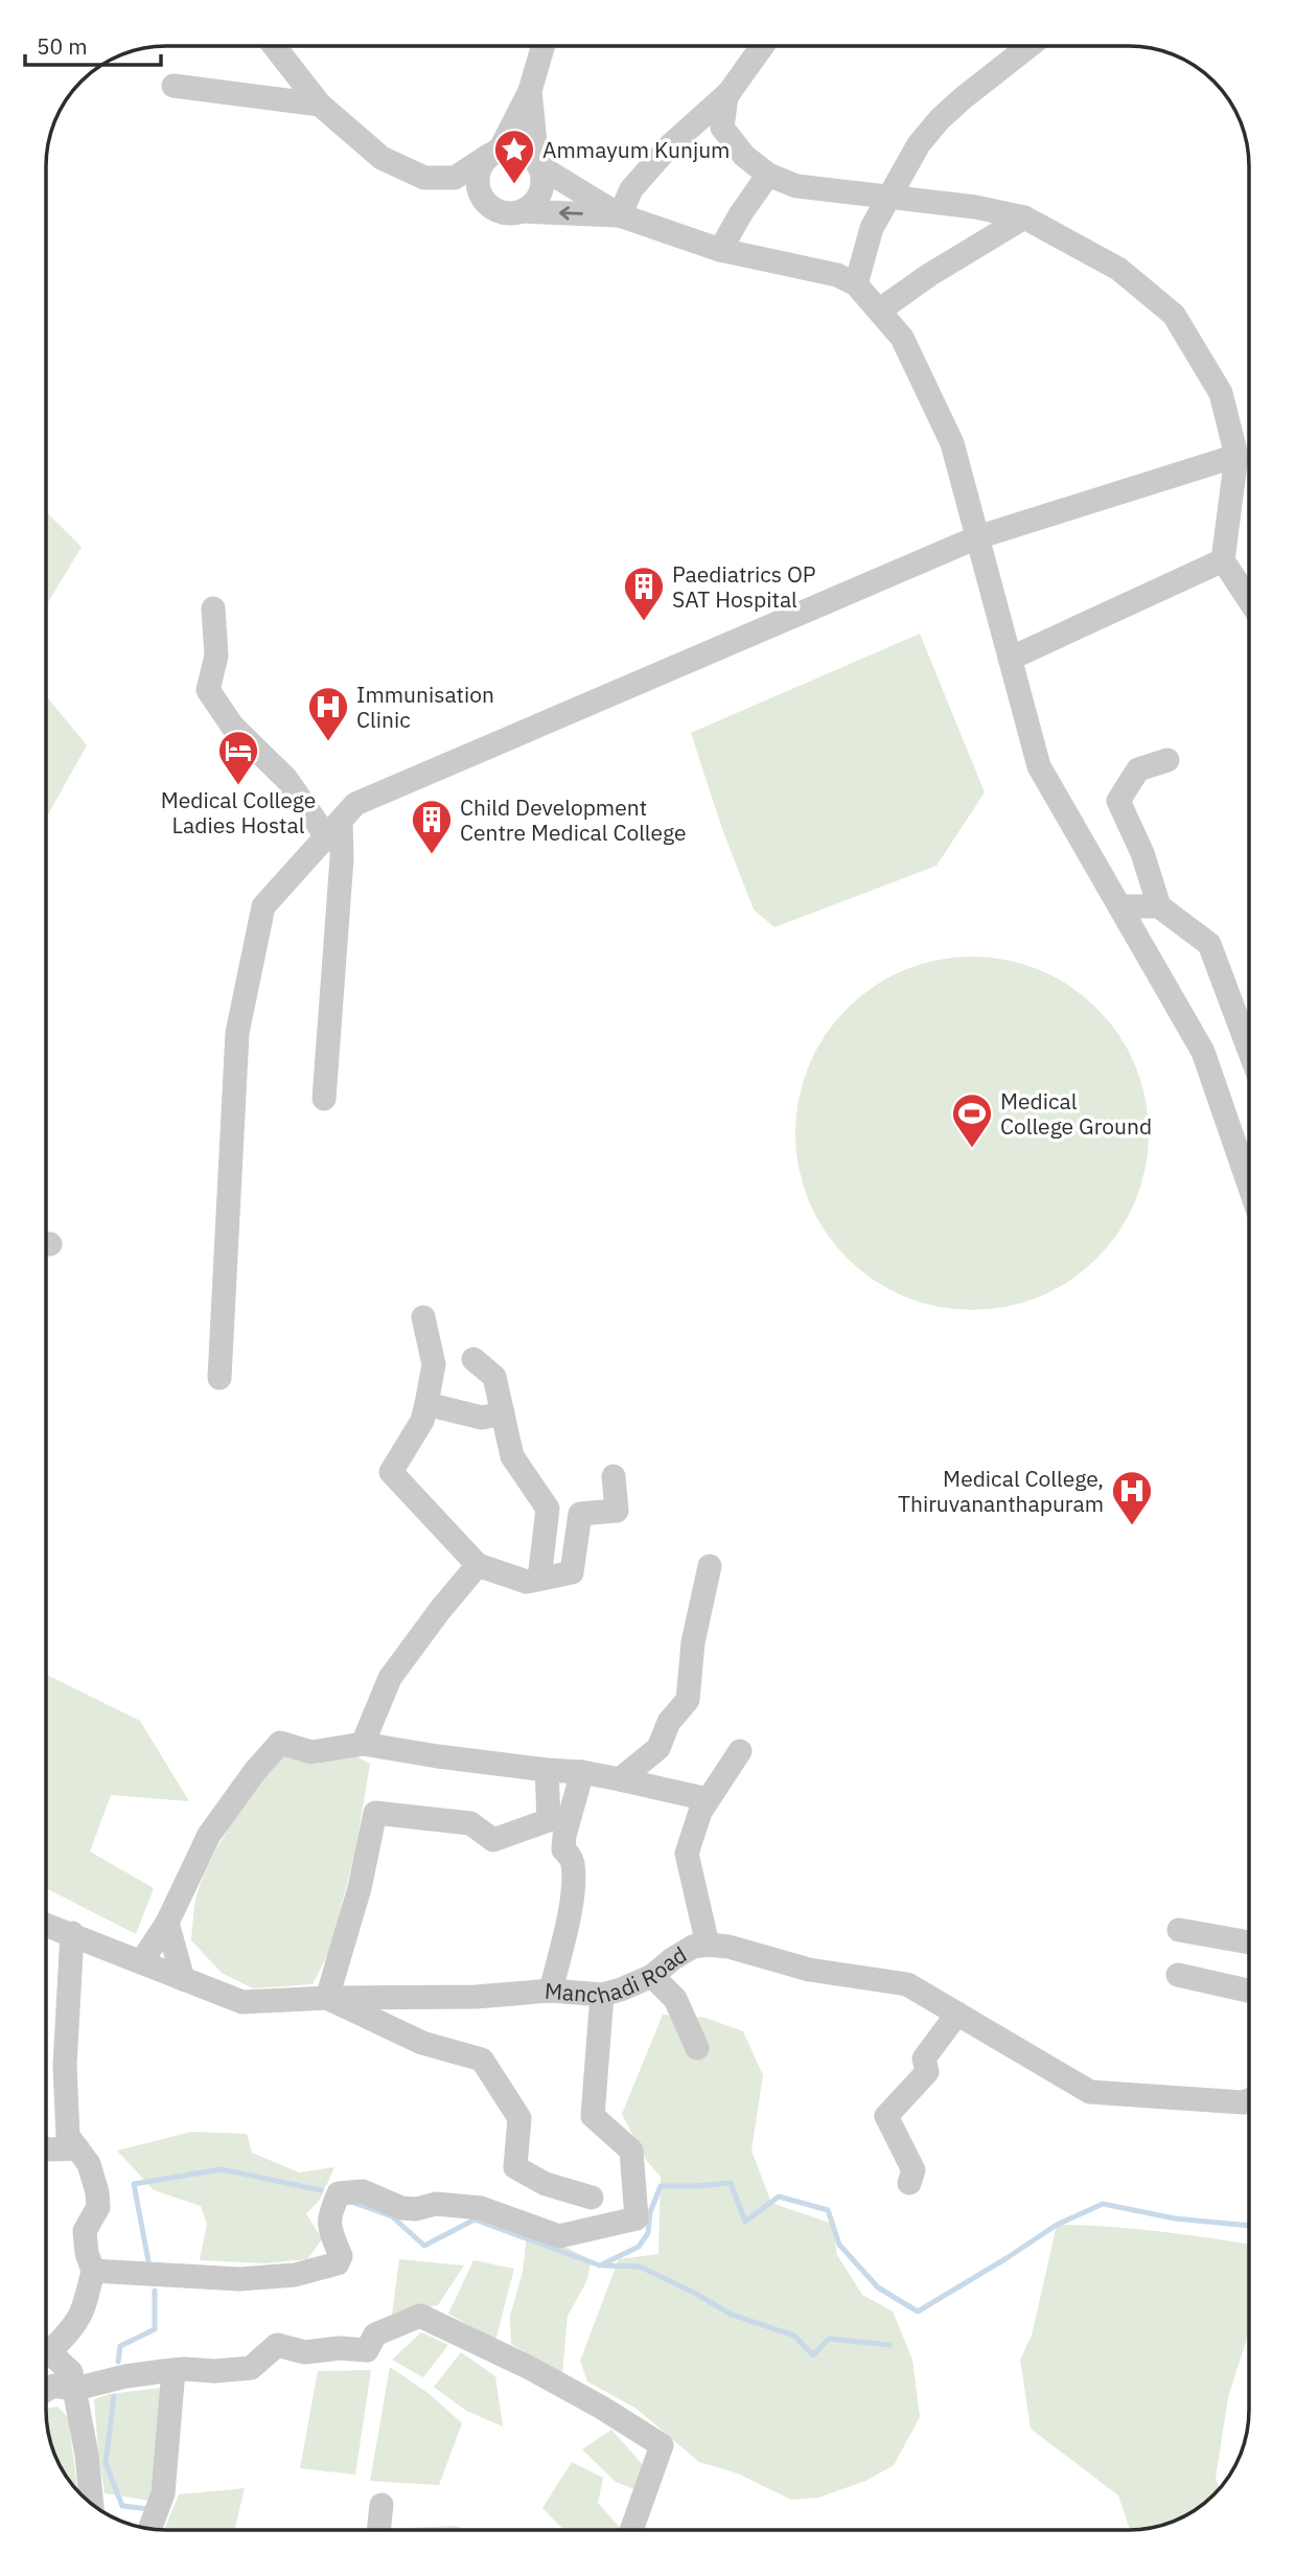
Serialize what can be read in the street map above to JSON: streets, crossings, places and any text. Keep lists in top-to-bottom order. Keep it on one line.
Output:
{"streets":{"street":["Manchadi Road"]},"places":{"place":["Ammayum Kunjum"],"building":["Paediatrics OP SAT Hospital","Child Development Centre Medical College"],"hospital":["Immunisation Clinic","Medical College, Thiruvananthapuram"],"hotel":["Medical College Ladies Hostal"],"sports":["Medical College Ground"]},"scale_bar":"50 m"}
